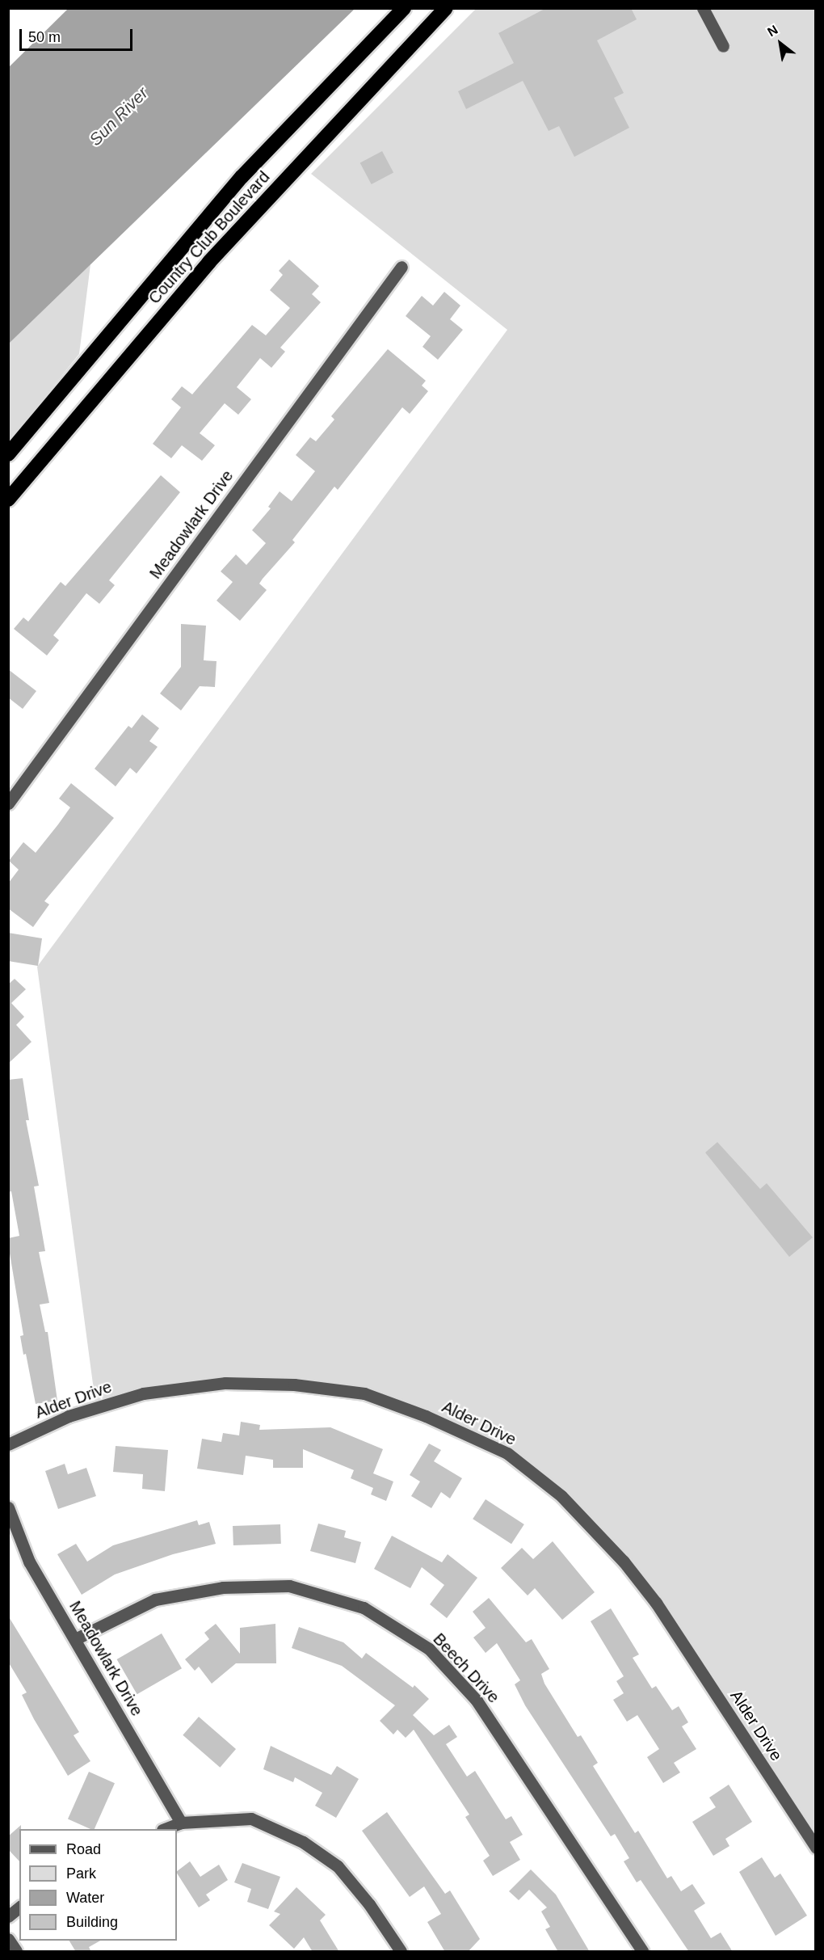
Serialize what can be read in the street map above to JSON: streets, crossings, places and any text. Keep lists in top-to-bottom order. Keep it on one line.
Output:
{"streets":{"highway":["Country Club Boulevard"],"street":["Meadowlark Drive","Alder Drive","Beech Drive"]},"crossings":[["Meadowlark Drive","Beech Drive"]],"water":["Sun River"],"legend":["Road","Park","Water","Building"],"scale_bar":"50 m","north":"top left"}
